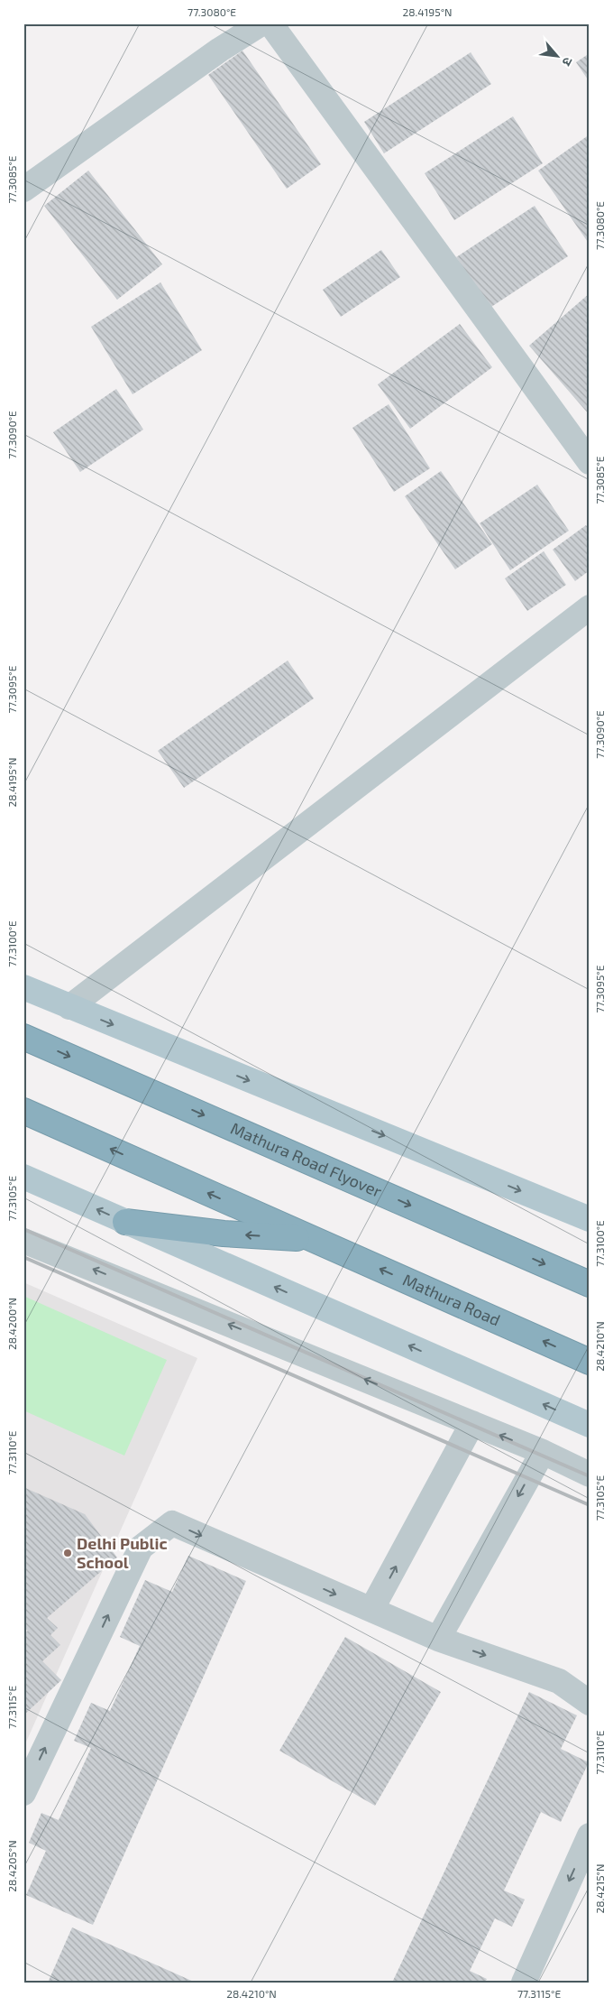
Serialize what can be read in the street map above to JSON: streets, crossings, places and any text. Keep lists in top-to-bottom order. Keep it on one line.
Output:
{"streets":{"highway":["Mathura Road Flyover","Mathura Road"]},"one_way":["Mathura Road"],"places":["Delhi Public School"],"north":"bottom right","coordinates":["77.3080°E","28.4195°N","77.3085°E","77.3090°E","77.3095°E","77.3100°E","77.3105°E","28.4200°N","28.4210°N","77.3110°E","77.3115°E","28.4205°N","28.4215°N"]}
